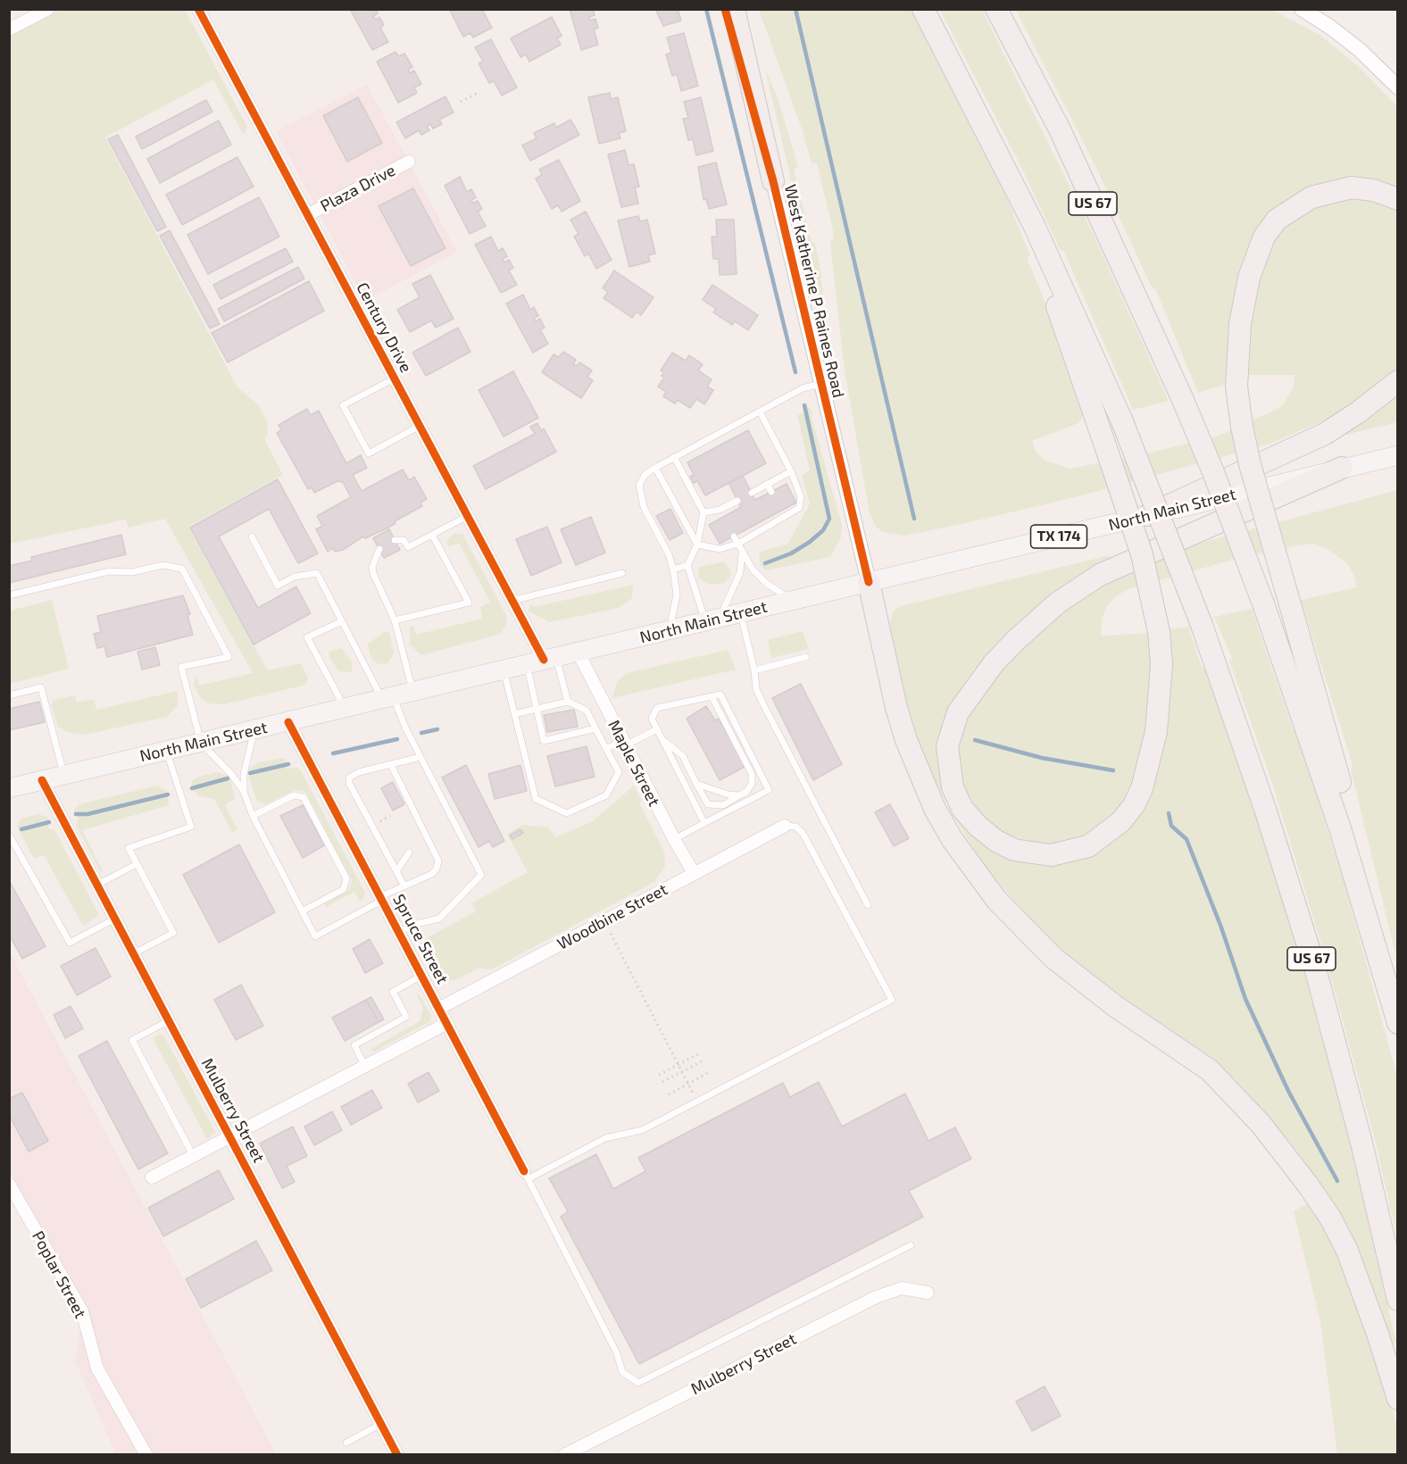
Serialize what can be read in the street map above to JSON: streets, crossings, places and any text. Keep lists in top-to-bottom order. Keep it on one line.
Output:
{"streets":{"highway":["US 67"],"main road":["North Main Street","TX 174"],"street":["Plaza Drive","West Katherine P Raines Road","Century Drive","Maple Street","Woodbine Street","Spruce Street","Mulberry Street","Poplar Street"]},"crossings":[["Plaza Drive","Century Drive"],["West Katherine P Raines Road","North Main Street"],["Century Drive","North Main Street"],["North Main Street","Maple Street"],["North Main Street","Spruce Street"],["North Main Street","Mulberry Street"],["Maple Street","Woodbine Street"],["Woodbine Street","Spruce Street"]]}
